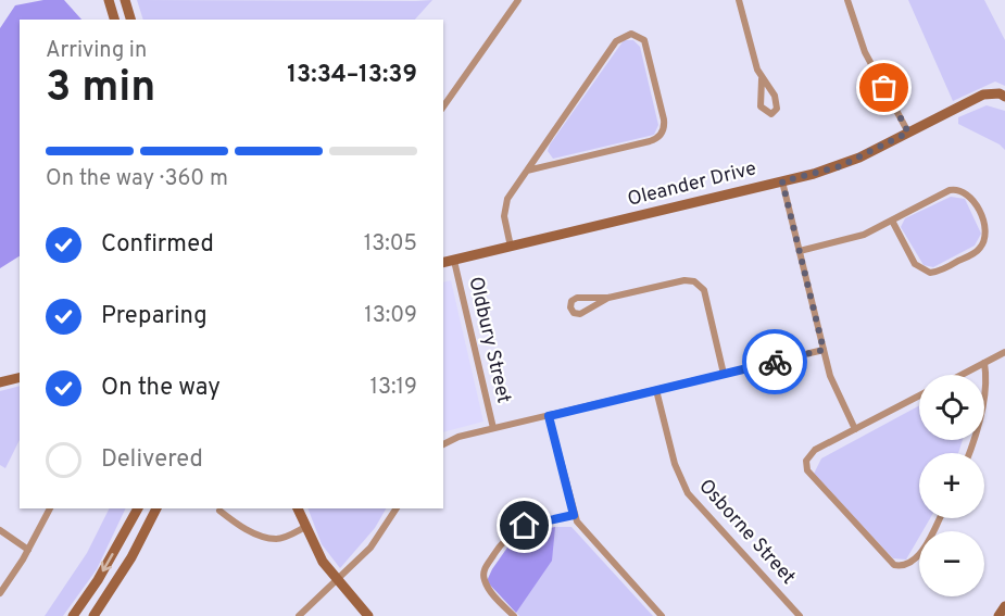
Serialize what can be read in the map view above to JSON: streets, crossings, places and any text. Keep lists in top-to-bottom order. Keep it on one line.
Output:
{"streets":{"street":["Oleander Drive","Oldbury Street","Osborne Street"]},"crossings":[["Oleander Drive","Oldbury Street"]],"page":{"heading":["3 min","Arriving in","13:34–13:39"],"bar":"On the way · 360 m","list":[["Confirmed","13:05"],["Preparing","13:09"],["On the way","13:19"],"Delivered"],"map_buttons":["+","−"]}}
